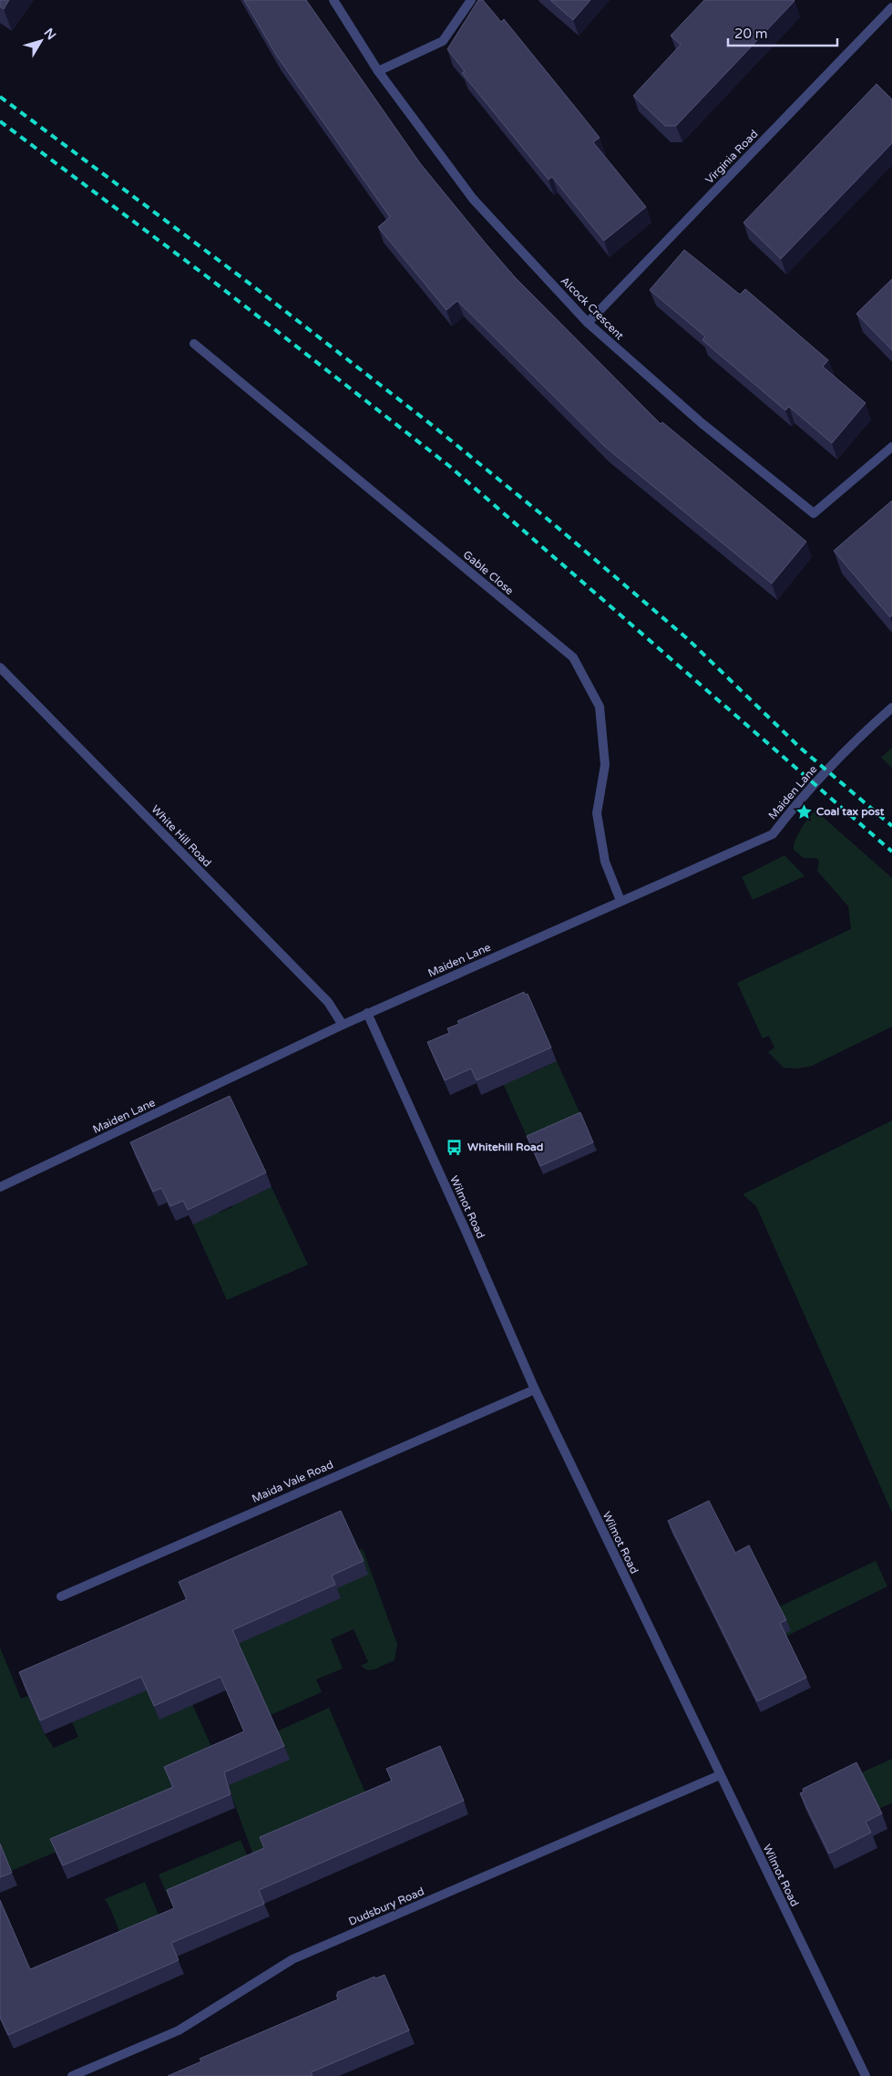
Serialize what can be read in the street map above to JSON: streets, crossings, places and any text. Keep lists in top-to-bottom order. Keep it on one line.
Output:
{"streets":{"street":["Virginia Road","Alcock Crescent","Gable Close","Maiden Lane","White Hill Road","Wilmot Road","Maida Vale Road","Dudsbury Road"]},"crossings":[["Virginia Road","Alcock Crescent"],["Gable Close","Maiden Lane"],["Maiden Lane","White Hill Road"],["Maiden Lane","Wilmot Road"],["Wilmot Road","Maida Vale Road"],["Wilmot Road","Dudsbury Road"]],"places":{"place":["Coal tax post"],"bus stop":["Whitehill Road"]},"scale_bar":"20 m","north":"top right"}
